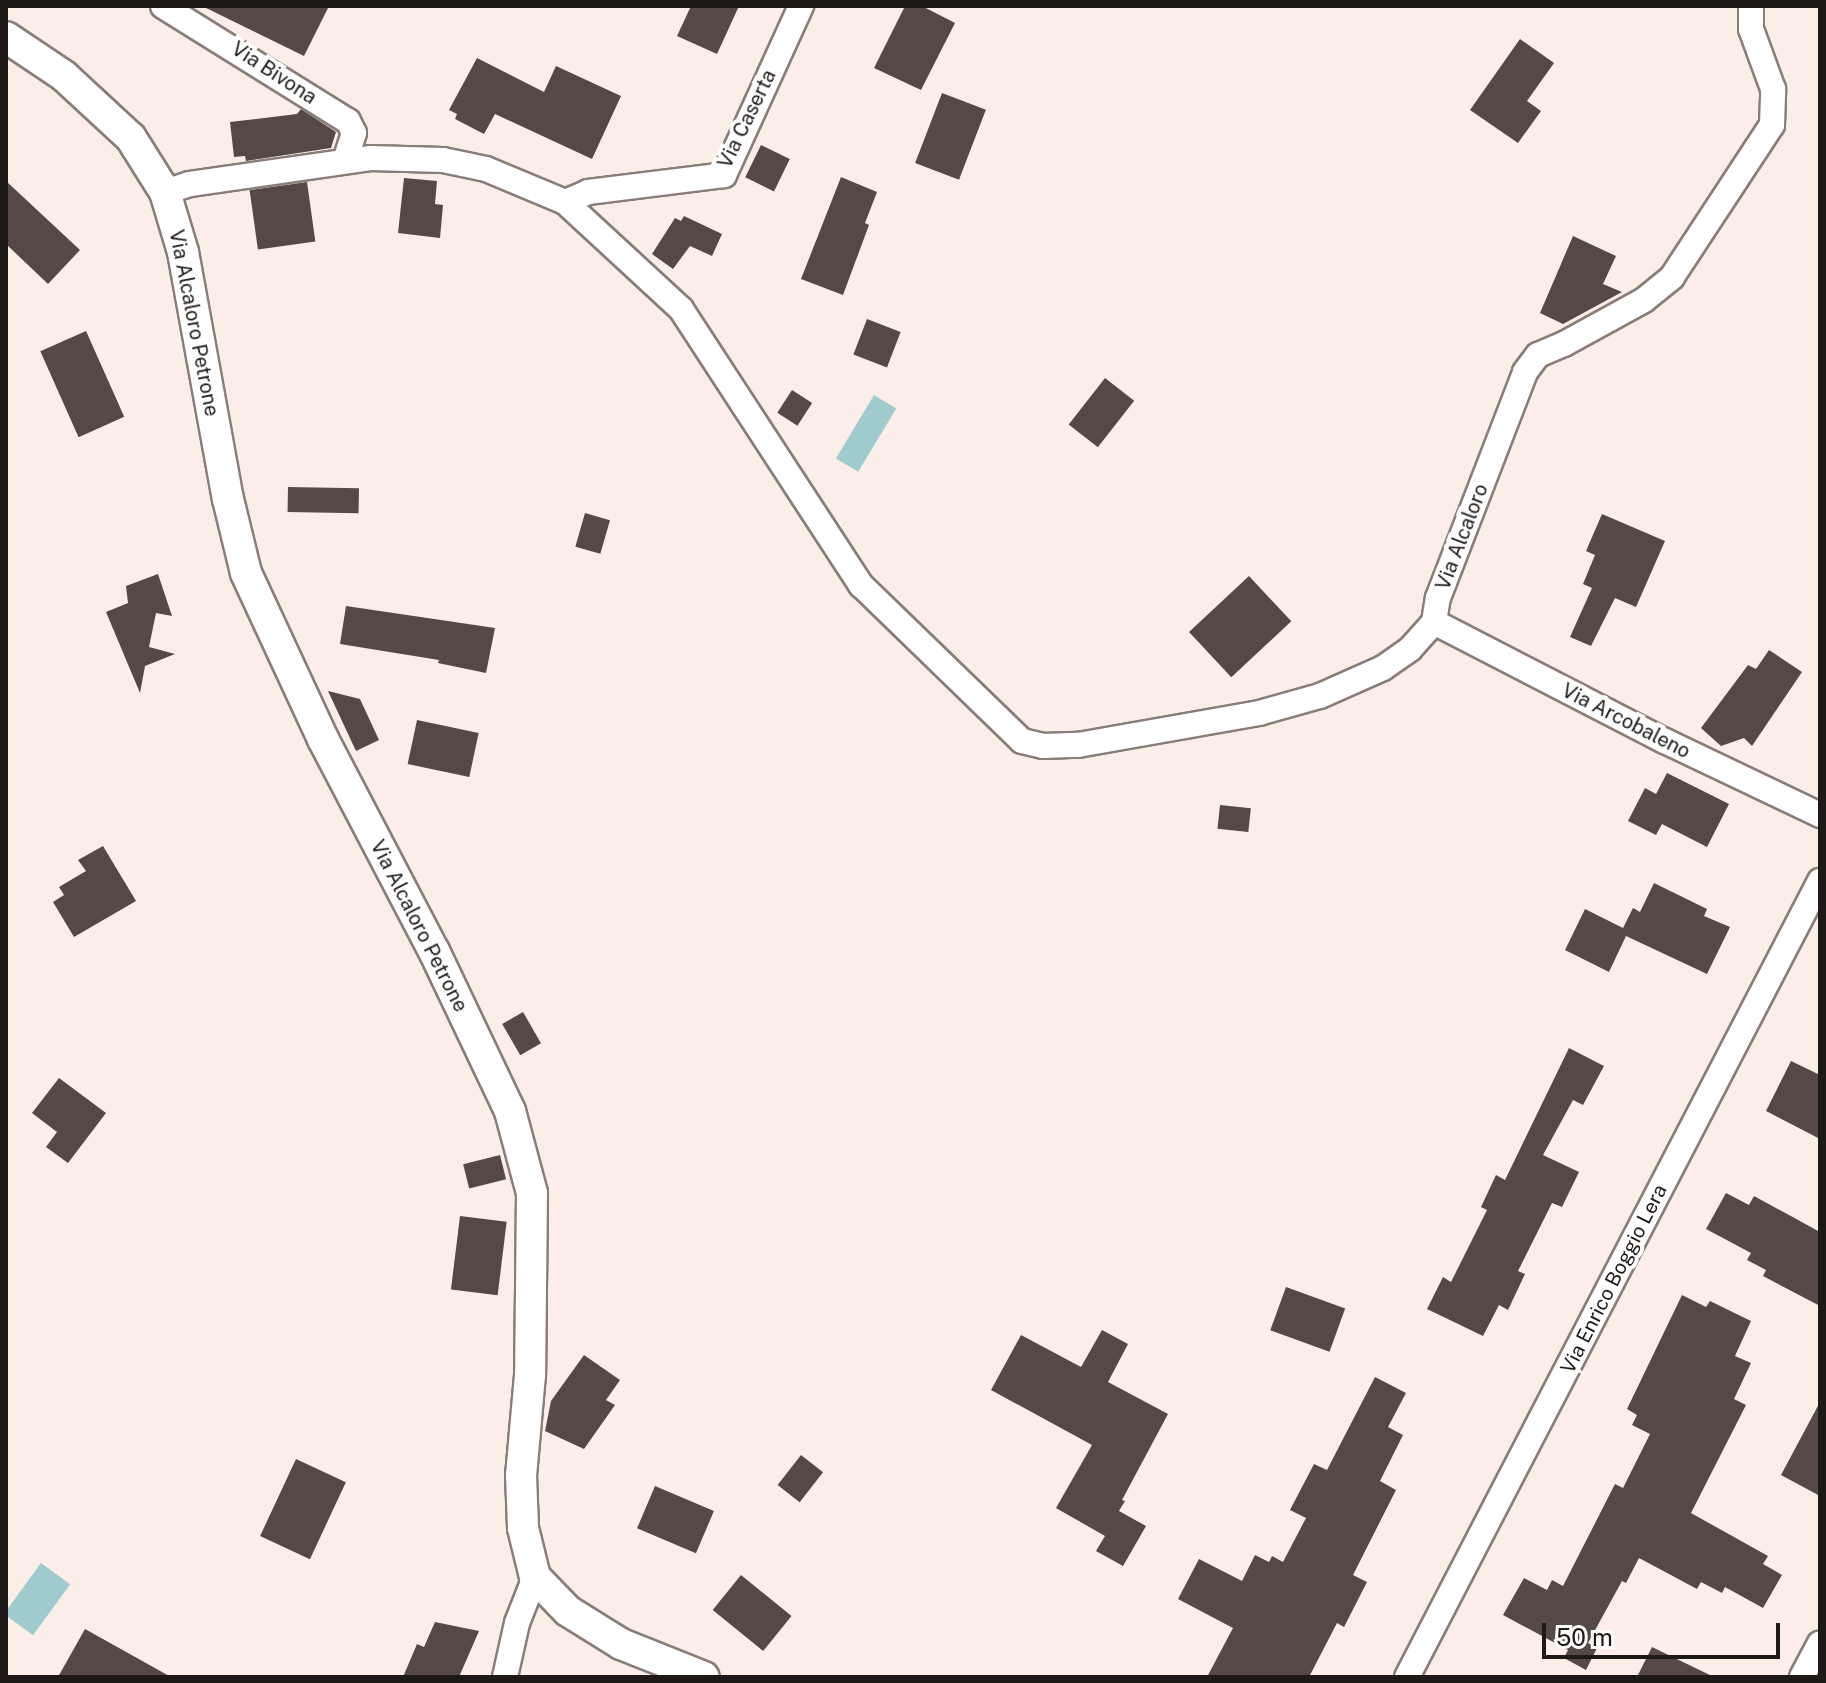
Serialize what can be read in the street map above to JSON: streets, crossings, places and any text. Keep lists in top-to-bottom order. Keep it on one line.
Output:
{"streets":{"street":["Via Bivona","Via Caserta","Via Alcaloro Petrone","Via Alcaloro","Via Arcobaleno","Via Enrico Boggio Lera"]},"crossings":[["Via Caserta","Via Alcaloro"],["Via Alcaloro","Via Arcobaleno"]],"scale_bar":"50 m"}
